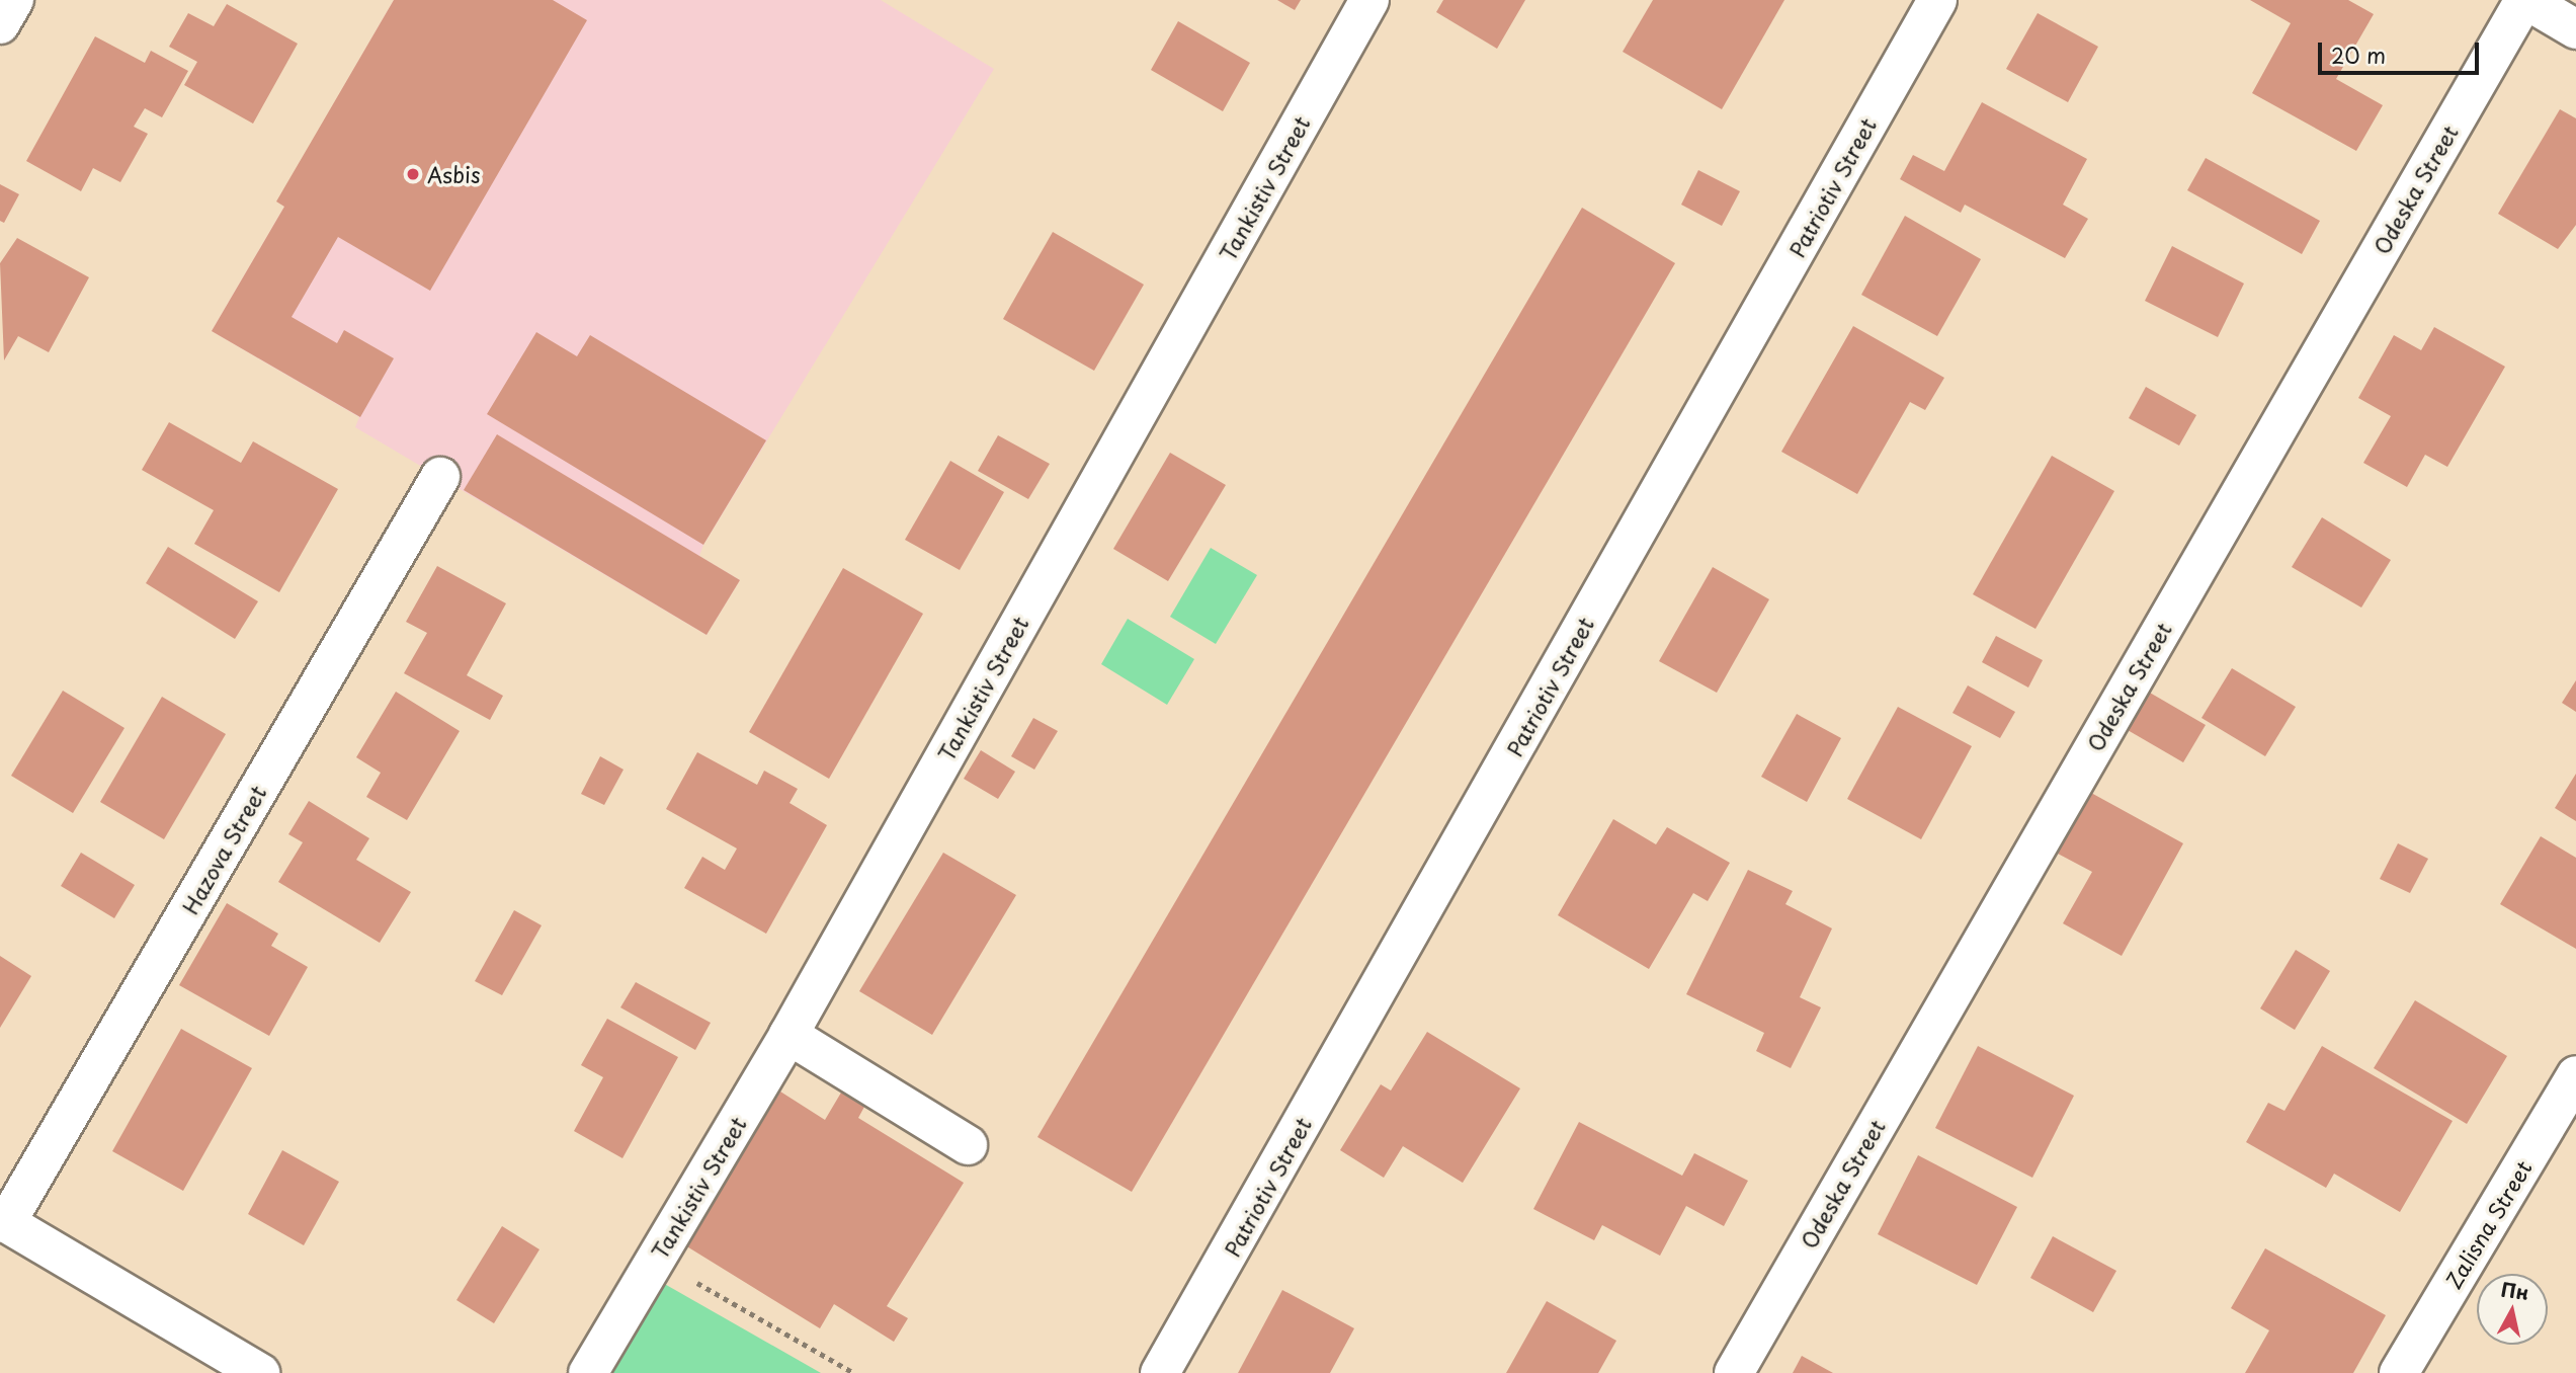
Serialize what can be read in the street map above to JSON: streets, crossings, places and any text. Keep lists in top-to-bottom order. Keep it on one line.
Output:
{"streets":{"street":["Patriotiv Street","Tankistiv Street","Odeska Street","Hazova Street","Zalisna Street"]},"places":["Asbis"],"scale_bar":"20 m","north":"top"}
